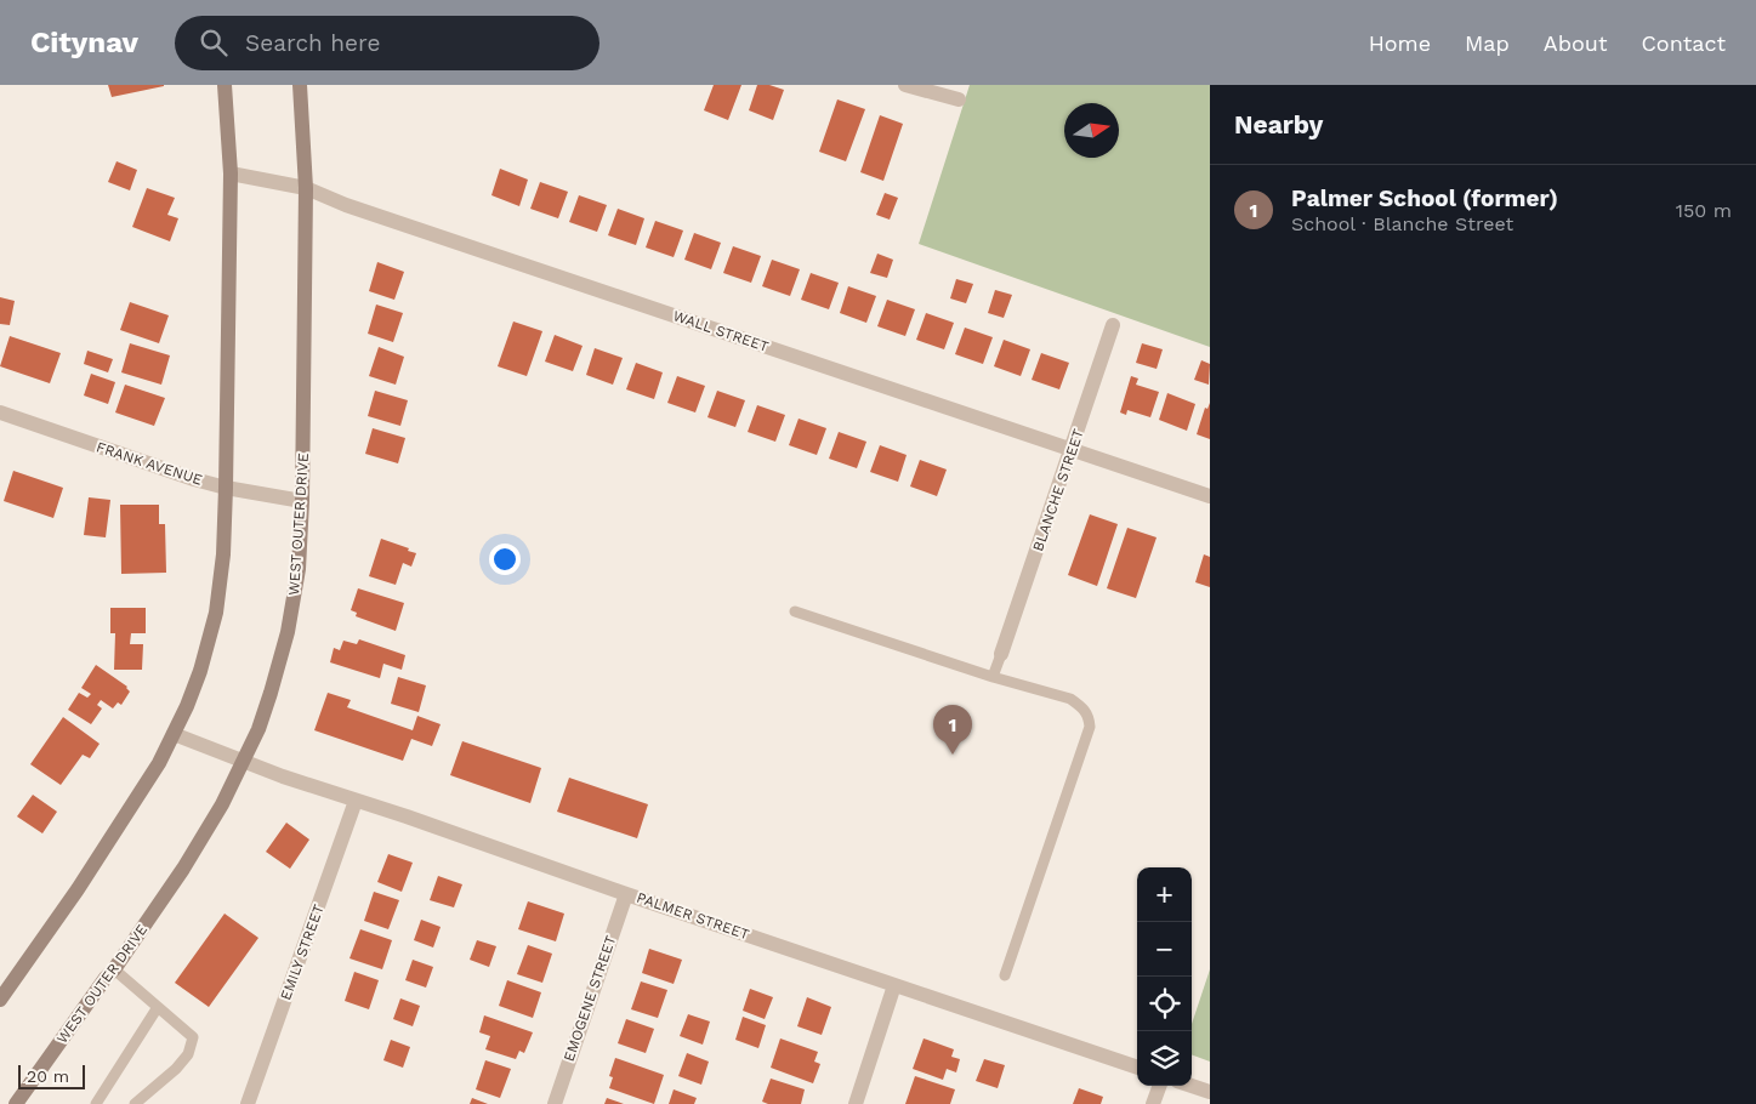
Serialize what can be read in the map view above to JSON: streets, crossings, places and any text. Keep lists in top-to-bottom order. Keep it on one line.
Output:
{"streets":{"main road":["WEST OUTER DRIVE"],"street":["WALL STREET","FRANK AVENUE","BLANCHE STREET","PALMER STREET","EMILY STREET","EMOGENE STREET"]},"crossings":[["WALL STREET","BLANCHE STREET"],["WALL STREET","WEST OUTER DRIVE"],["FRANK AVENUE","WEST OUTER DRIVE"],["WEST OUTER DRIVE","PALMER STREET"],["PALMER STREET","EMILY STREET"],["PALMER STREET","EMOGENE STREET"]],"scale_bar":"20 m","north":"right","page":{"header":"Citynav","search":"Search here","nav":["Home","Map","About","Contact"],"heading":"Nearby","list":[{"mark":"1","name":"Palmer School (former)","note":"School · Blanche Street","value":"150 m"}],"pins":"1","map_buttons":["+","−"],"scale":"20 m"}}
